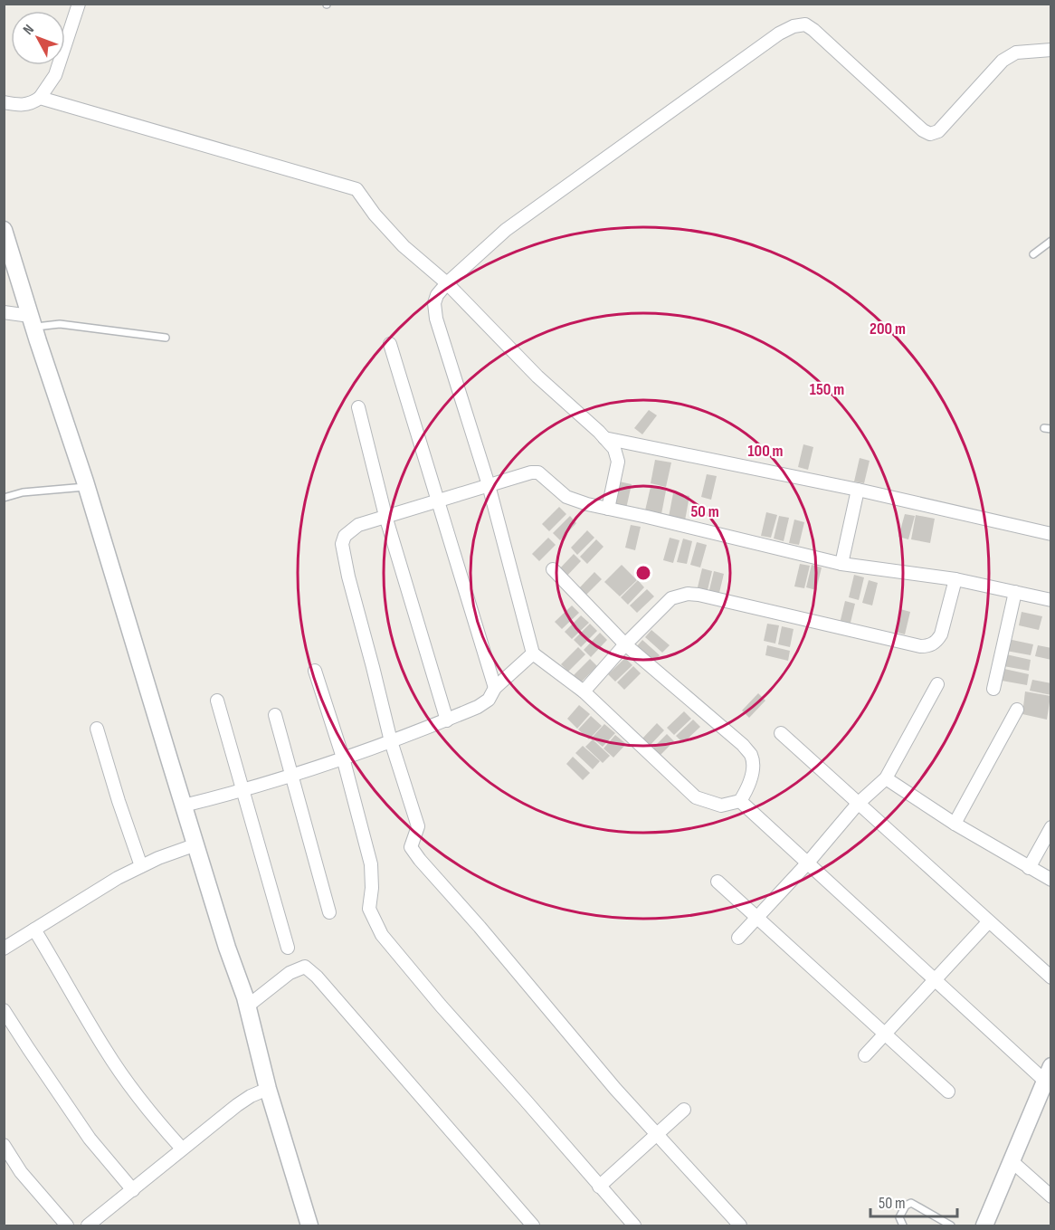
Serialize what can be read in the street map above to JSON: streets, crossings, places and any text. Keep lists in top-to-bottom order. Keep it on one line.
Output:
{"scale_bar":"50 m","north":"top left","rings":["200 m","150 m","100 m","50 m"]}
